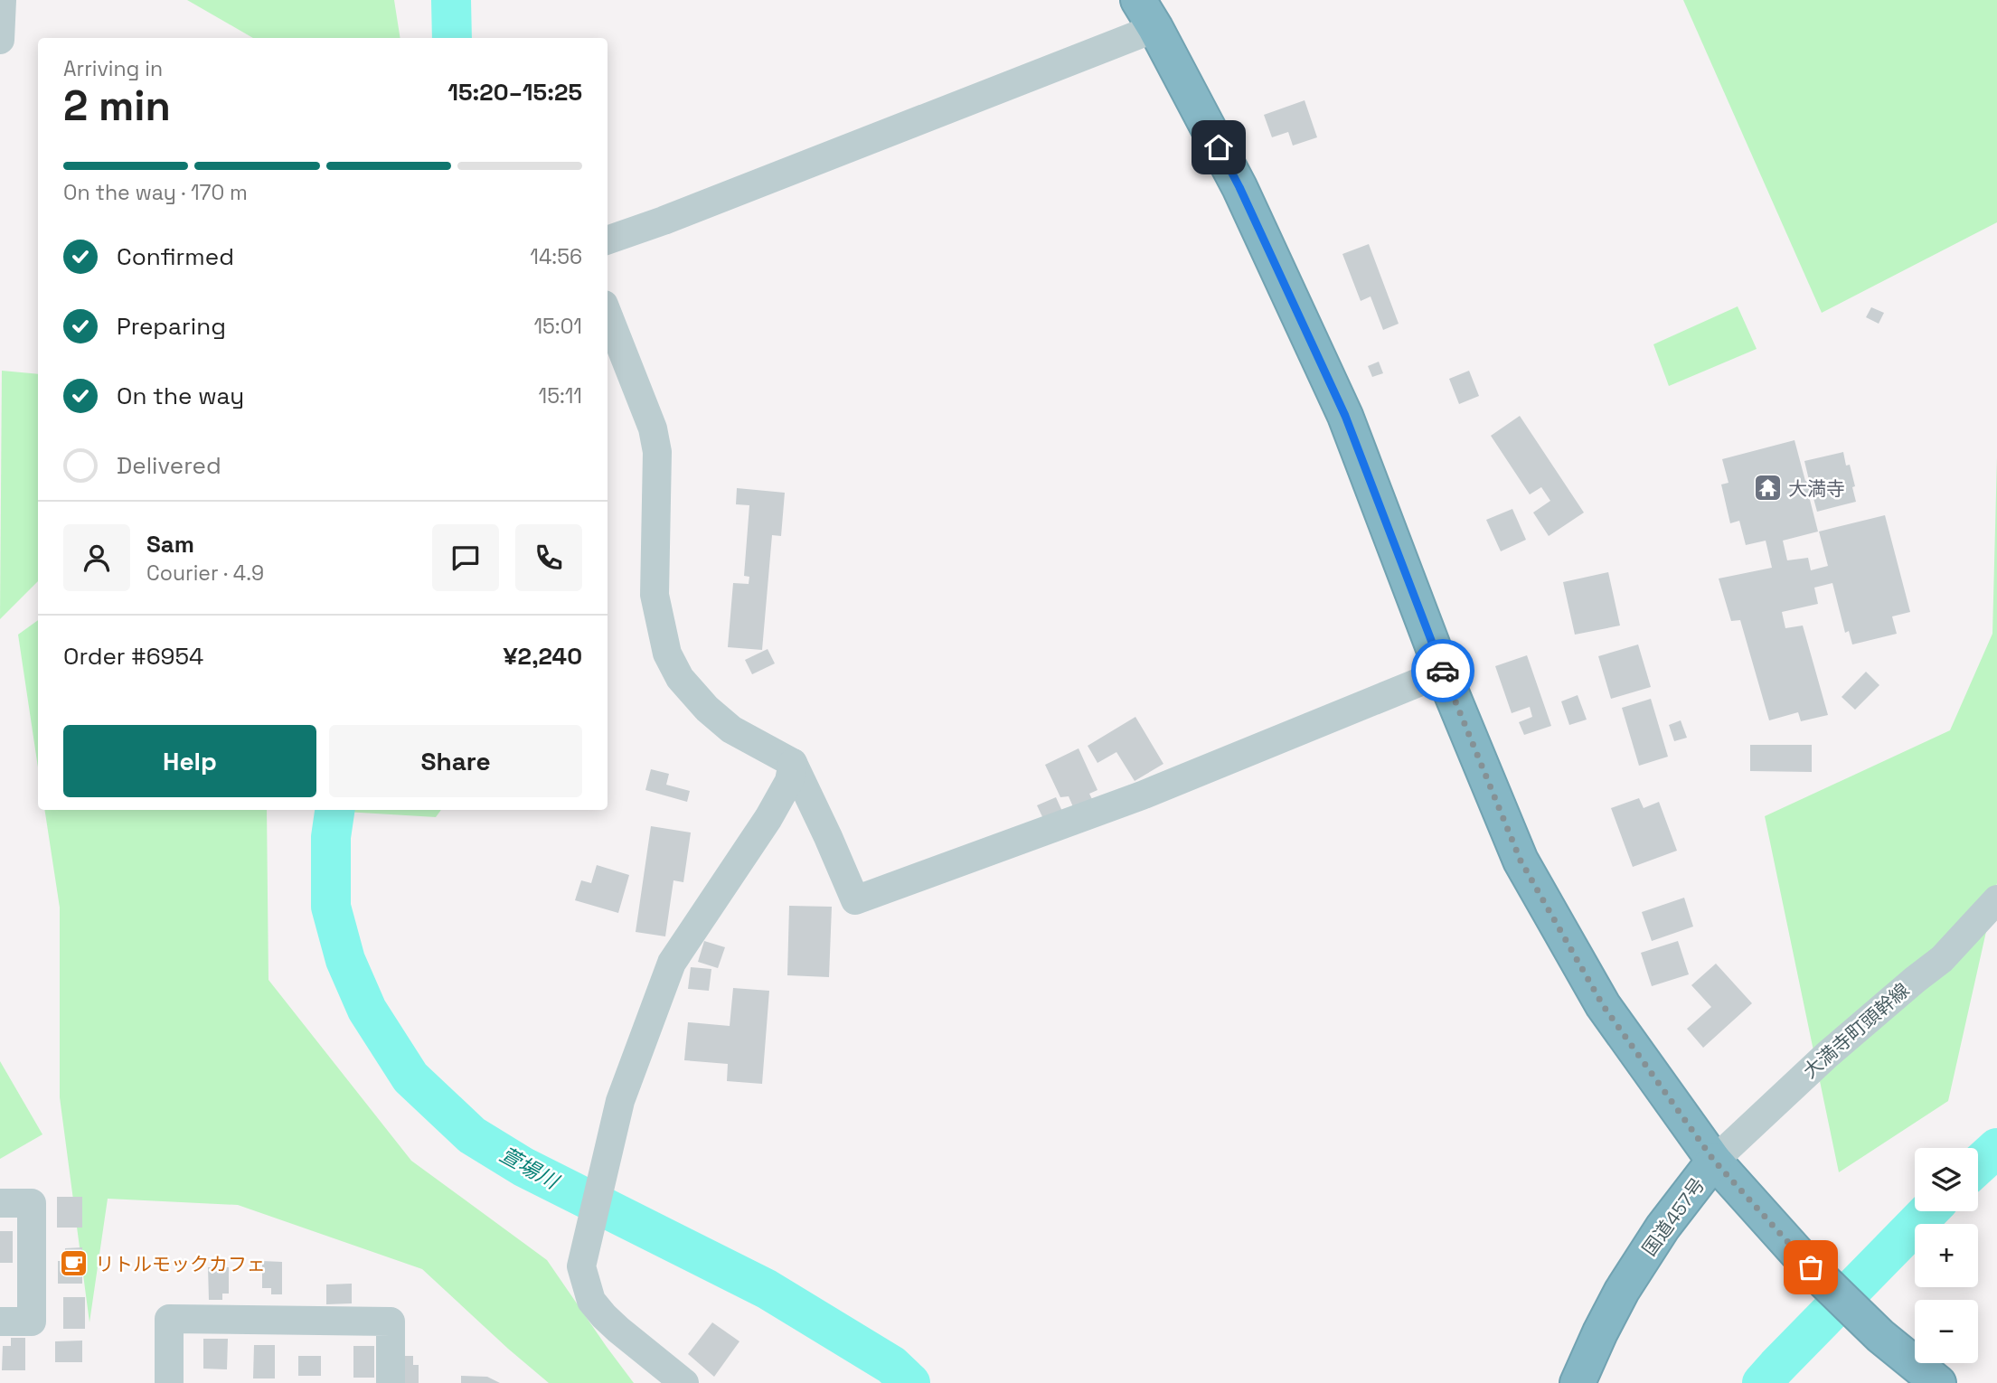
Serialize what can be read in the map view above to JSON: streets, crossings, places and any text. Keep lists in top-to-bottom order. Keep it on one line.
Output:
{"streets":{"highway":["国道457号"],"street":["大満寺町頭幹線"]},"crossings":[["大満寺町頭幹線","国道457号"]],"water":["萱場川"],"places":{"temple":["大満寺"],"cafe":["リトルモックカフェ"]},"page":{"heading":["2 min","Arriving in","15:20–15:25"],"panel":["Sam","Courier · 4.9","Order #6954","¥2,240"],"bar":"On the way · 170 m","list":[["Confirmed","14:56"],["Preparing","15:01"],["On the way","15:11"],"Delivered"],"buttons":["Help","Share"],"map_buttons":["+","−"]}}
